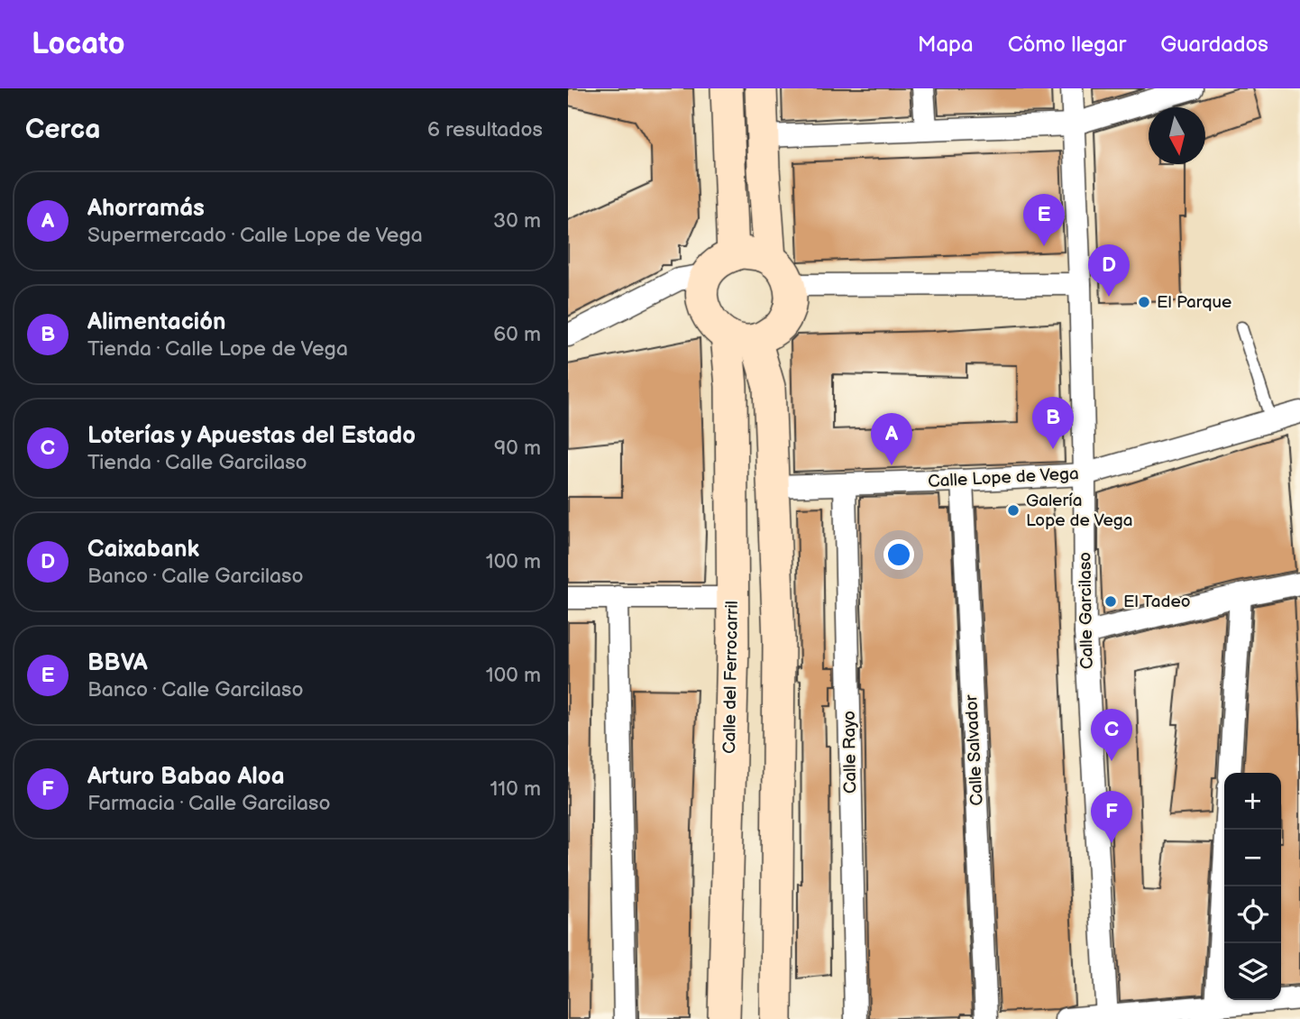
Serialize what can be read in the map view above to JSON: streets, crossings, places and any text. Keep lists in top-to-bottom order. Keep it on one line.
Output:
{"streets":{"street":["Calle Lope de Vega","Calle Garcilaso","Calle del Ferrocarril","Calle Salvador","Calle Rayo"]},"crossings":[["Calle Lope de Vega","Calle Garcilaso"],["Calle Lope de Vega","Calle Salvador"],["Calle Lope de Vega","Calle Rayo"]],"places":["El Parque","Galería Lope de Vega","El Tadeo"],"north":"bottom","page":{"header":"Locato","nav":["Mapa","Cómo llegar","Guardados"],"heading":["Cerca","6 resultados"],"list":[{"mark":"A","name":"Ahorramás","note":"Supermercado · Calle Lope de Vega","value":"30 m"},{"mark":"B","name":"Alimentación","note":"Tienda · Calle Lope de Vega","value":"60 m"},{"mark":"C","name":"Loterías y Apuestas del Estado","note":"Tienda · Calle Garcilaso","value":"90 m"},{"mark":"D","name":"Caixabank","note":"Banco · Calle Garcilaso","value":"100 m"},{"mark":"E","name":"BBVA","note":"Banco · Calle Garcilaso","value":"100 m"},{"mark":"F","name":"Arturo Babao Aloa","note":"Farmacia · Calle Garcilaso","value":"110 m"}],"pins":["E","D","B","A","C","F"],"map_buttons":["+","−"]}}
